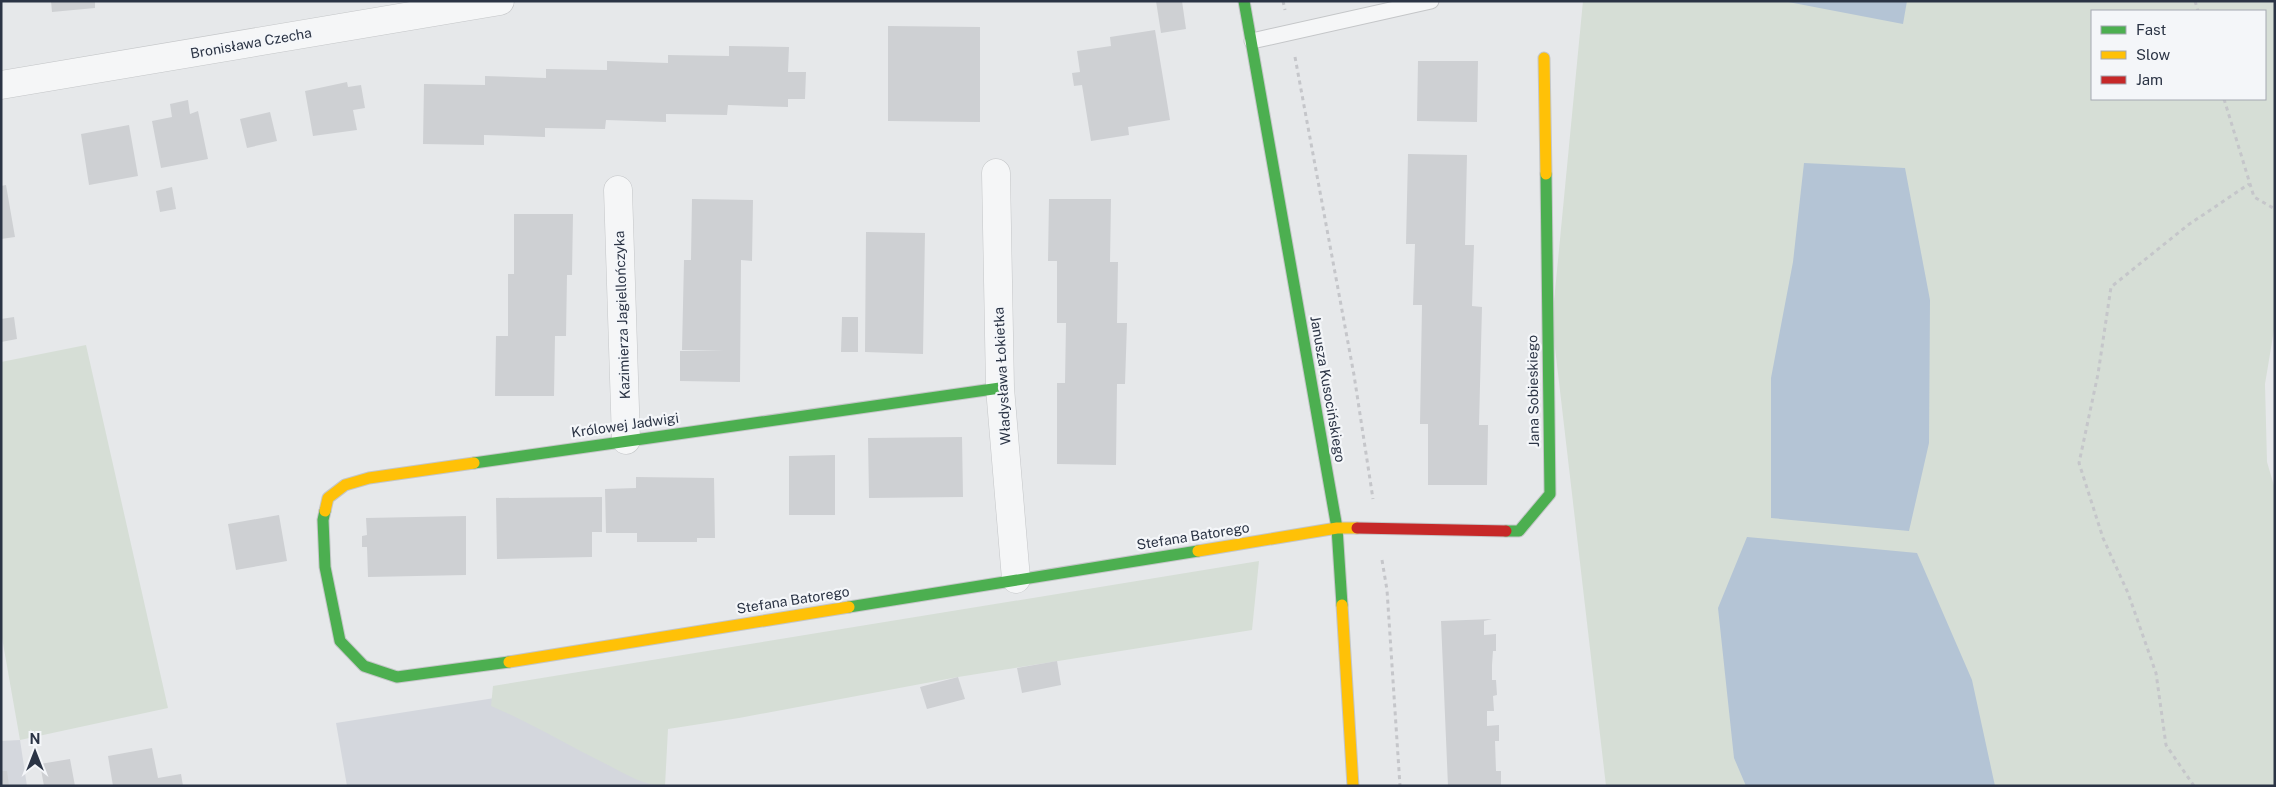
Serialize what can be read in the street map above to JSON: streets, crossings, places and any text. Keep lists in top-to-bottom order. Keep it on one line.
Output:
{"streets":{"street":["Bronisława Czecha","Kazimierza Jagiellończyka","Władysława Łokietka","Janusza Kusocińskiego","Jana Sobieskiego","Królowej Jadwigi","Stefana Batorego"]},"crossings":[["Kazimierza Jagiellończyka","Królowej Jadwigi"],["Władysława Łokietka","Królowej Jadwigi"],["Władysława Łokietka","Stefana Batorego"],["Janusza Kusocińskiego","Jana Sobieskiego"],["Janusza Kusocińskiego","Stefana Batorego"],["Jana Sobieskiego","Stefana Batorego"],["Królowej Jadwigi","Stefana Batorego"]],"legend":["Fast","Slow","Jam"],"north":"top"}
